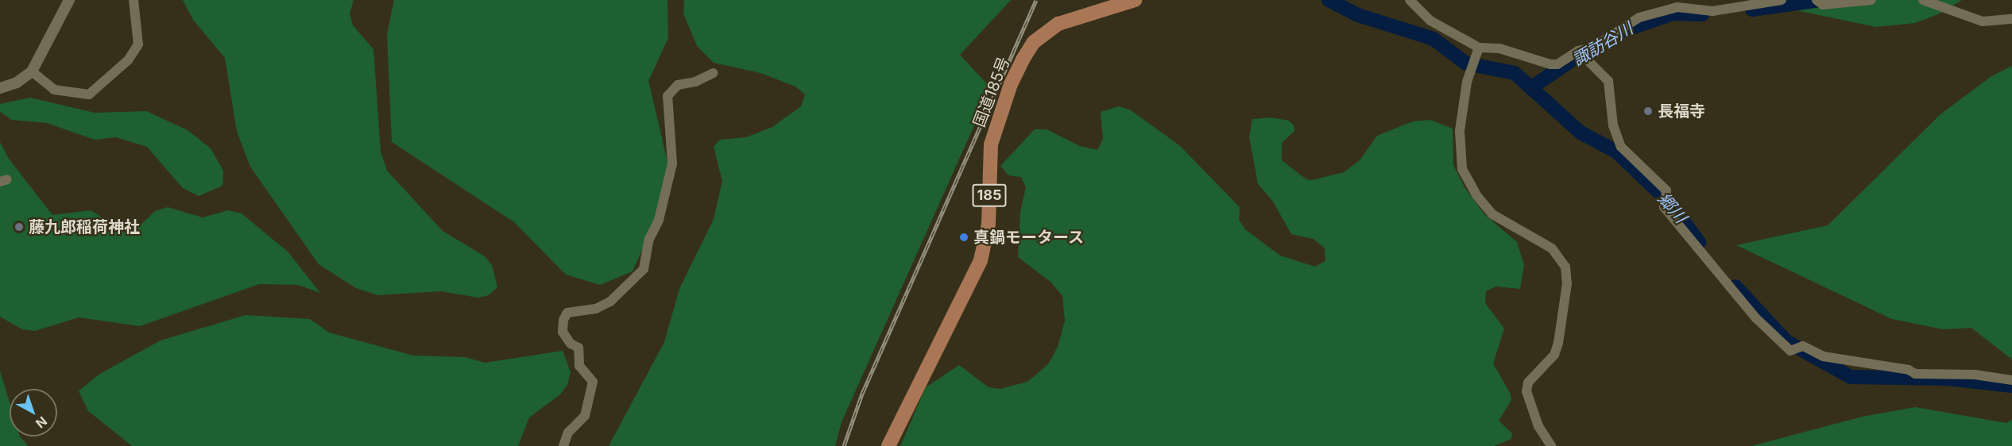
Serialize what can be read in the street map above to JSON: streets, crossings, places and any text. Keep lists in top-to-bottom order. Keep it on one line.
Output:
{"streets":{"highway":["国道185号","185"]},"water":["諏訪谷川","郷川"],"places":["長福寺","藤九郎稲荷神社","真鍋モータース"],"north":"bottom right"}
